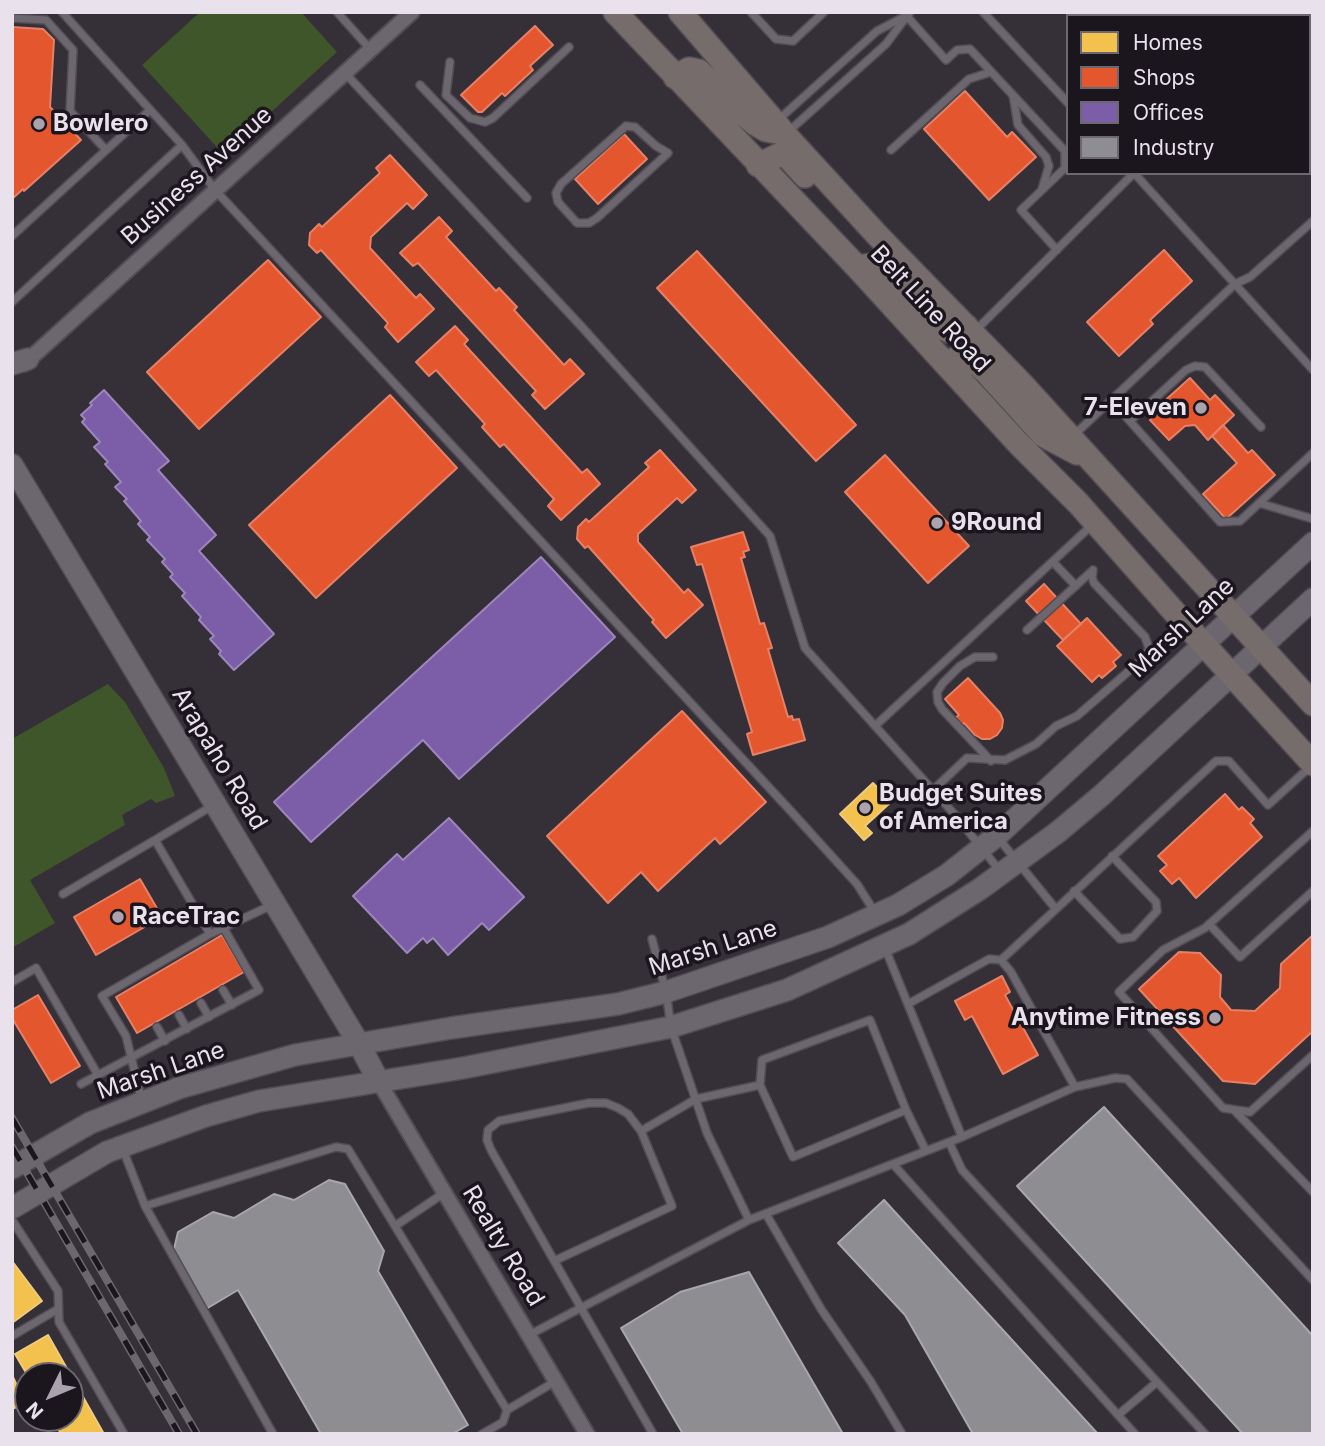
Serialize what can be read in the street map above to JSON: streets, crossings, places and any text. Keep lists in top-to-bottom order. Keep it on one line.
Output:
{"streets":{"main road":["Belt Line Road","Marsh Lane","Arapaho Road"],"street":["Business Avenue","Realty Road"]},"crossings":[["Belt Line Road","Marsh Lane"],["Marsh Lane","Arapaho Road"],["Arapaho Road","Realty Road"]],"places":["Bowlero","7-Eleven","9Round","Budget Suites of America","RaceTrac","Anytime Fitness"],"legend":["Homes","Shops","Offices","Industry"],"north":"bottom left"}
